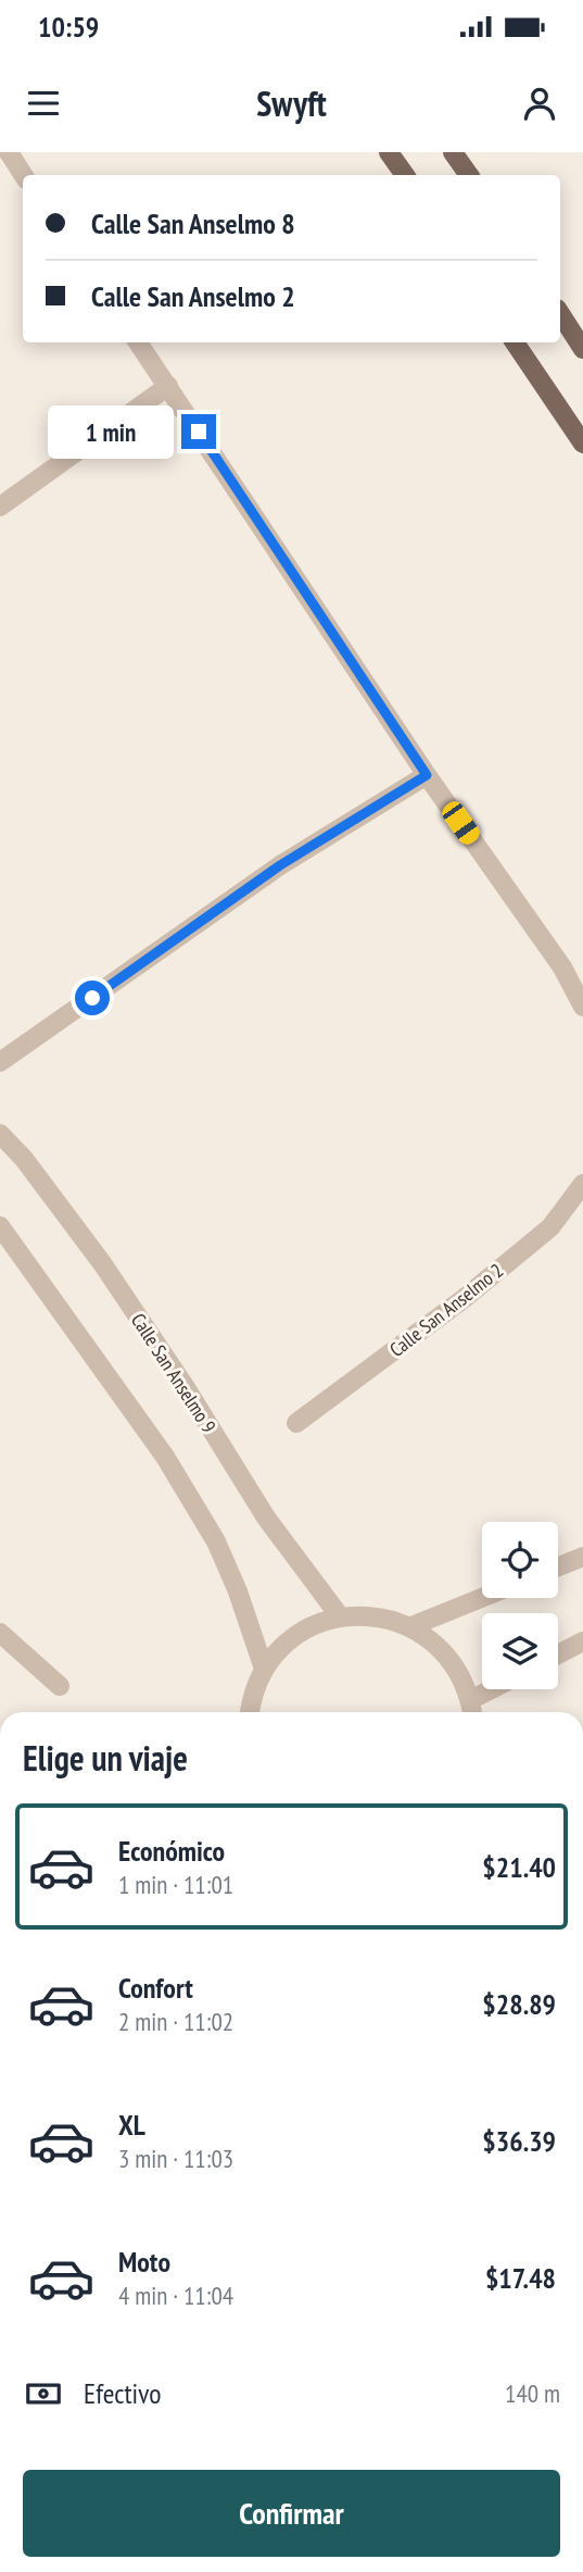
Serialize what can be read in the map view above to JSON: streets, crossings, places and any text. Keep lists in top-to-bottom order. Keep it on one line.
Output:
{"streets":{"street":["Calle San Anselmo 2","Calle San Anselmo 9"]},"page":{"status":"10:59","header":"Swyft","banner":["Calle San Anselmo 8","Calle San Anselmo 2"],"bubble":"1 min","heading":"Elige un viaje","list":[{"name":"Económico","note":"1 min · 11:01","value":"$21.40"},{"name":"Confort","note":"2 min · 11:02","value":"$28.89"},{"name":"XL","note":"3 min · 11:03","value":"$36.39"},{"name":"Moto","note":"4 min · 11:04","value":"$17.48"}],"pay":["Efectivo","140 m"],"buttons":"Confirmar"}}
